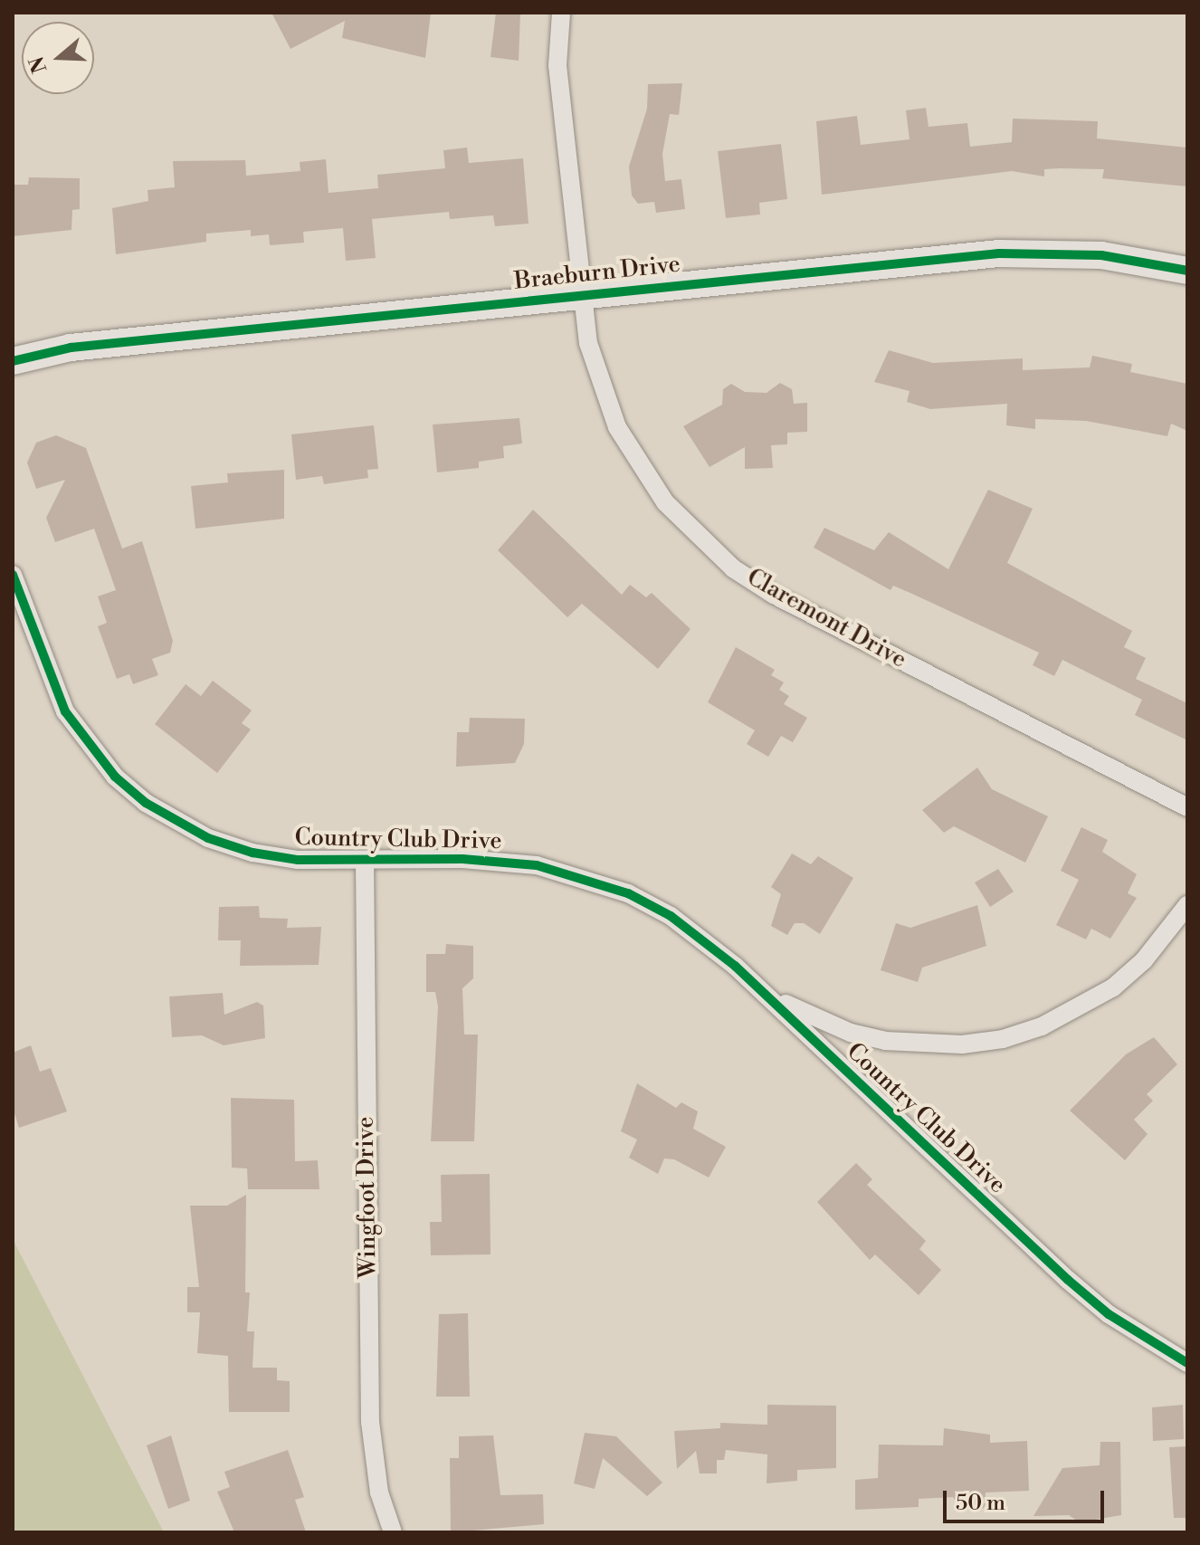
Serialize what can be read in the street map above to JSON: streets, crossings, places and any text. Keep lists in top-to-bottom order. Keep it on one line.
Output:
{"streets":{"street":["Braeburn Drive","Claremont Drive","Country Club Drive","Wingfoot Drive"]},"crossings":[["Braeburn Drive","Claremont Drive"],["Country Club Drive","Wingfoot Drive"]],"scale_bar":"50 m","north":"left"}
